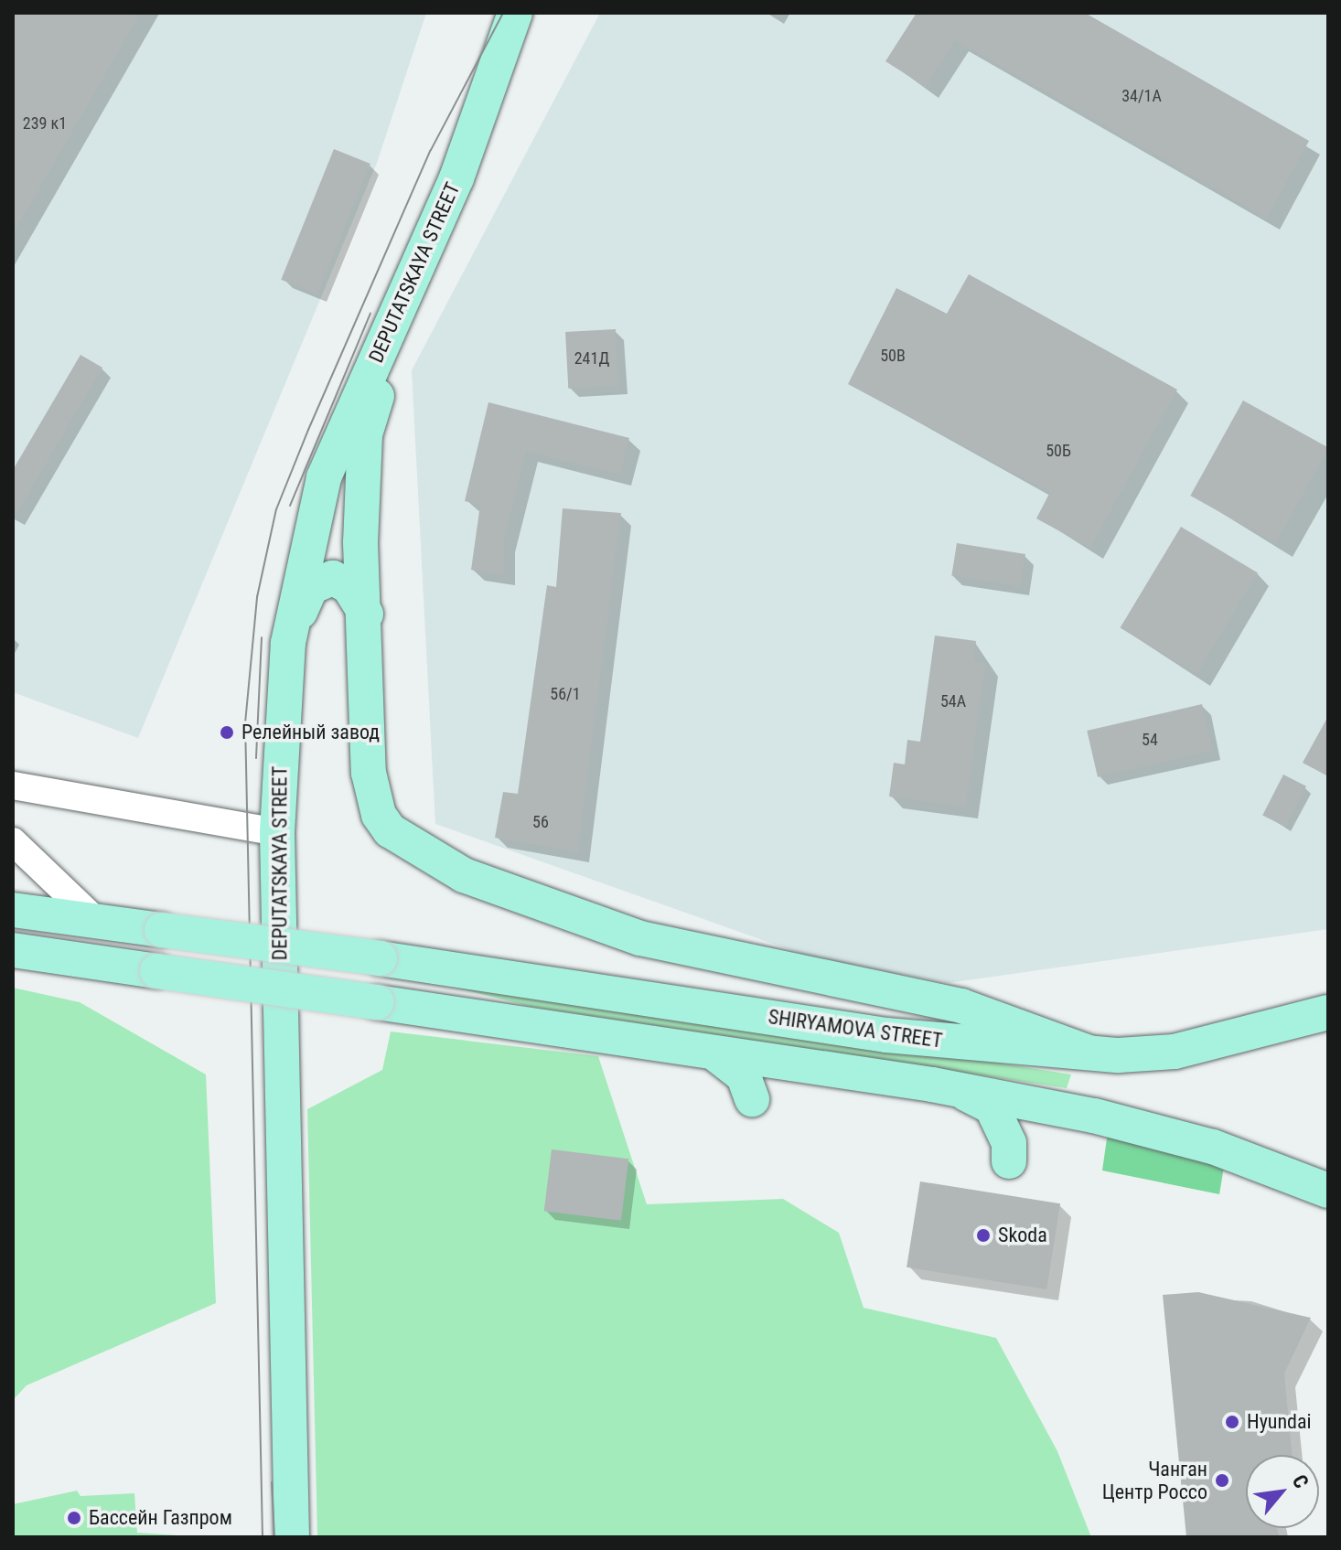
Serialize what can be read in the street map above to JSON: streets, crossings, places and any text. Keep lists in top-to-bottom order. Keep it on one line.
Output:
{"streets":{"main road":["DEPUTATSKAYA STREET","SHIRYAMOVA STREET"]},"places":["Релейный завод","Skoda","Hyundai","Чанган Центр Россо","Бассейн Газпром"],"house_numbers":["34/1А","239 к1","50В","241Д","50Б","56/1","54А","54","56"],"north":"top right"}
